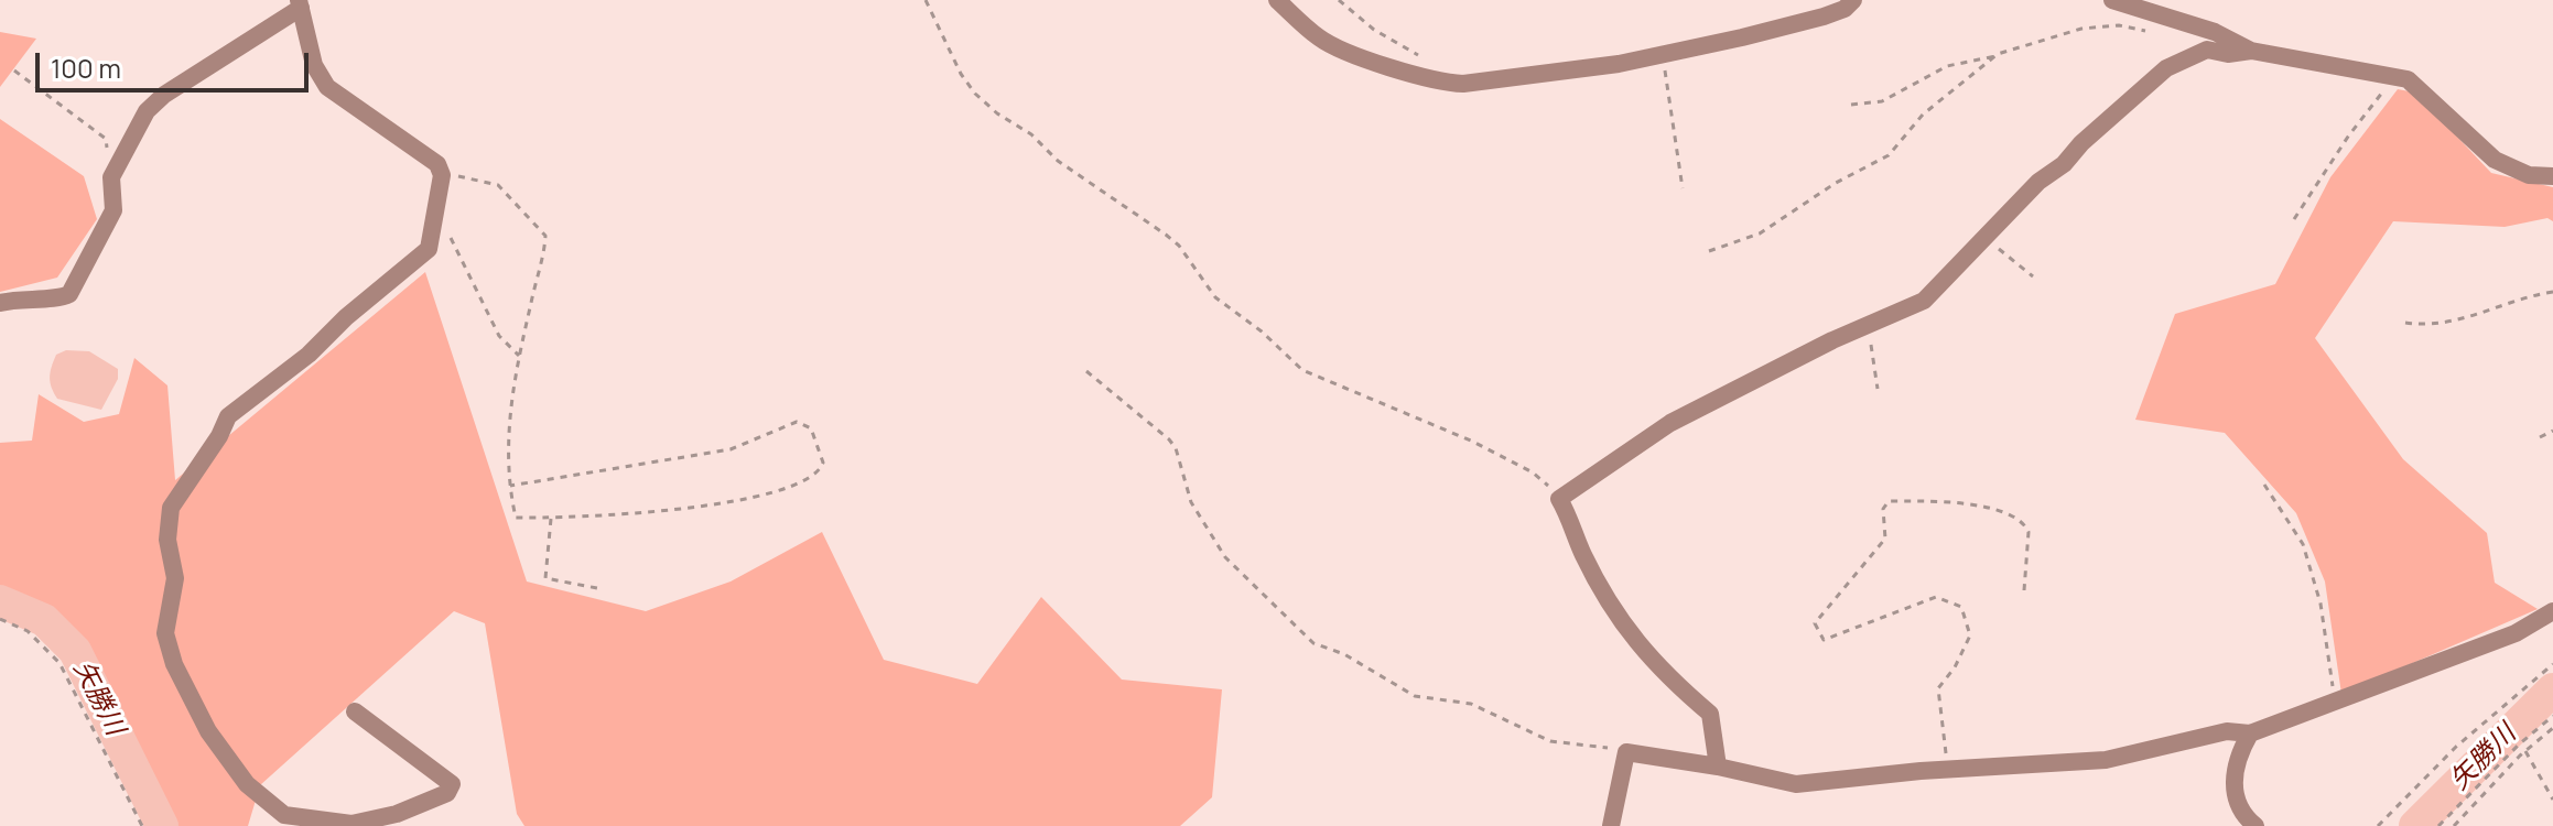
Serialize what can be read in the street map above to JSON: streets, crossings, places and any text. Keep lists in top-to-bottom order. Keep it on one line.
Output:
{"water":["矢勝川"],"scale_bar":"100 m"}
